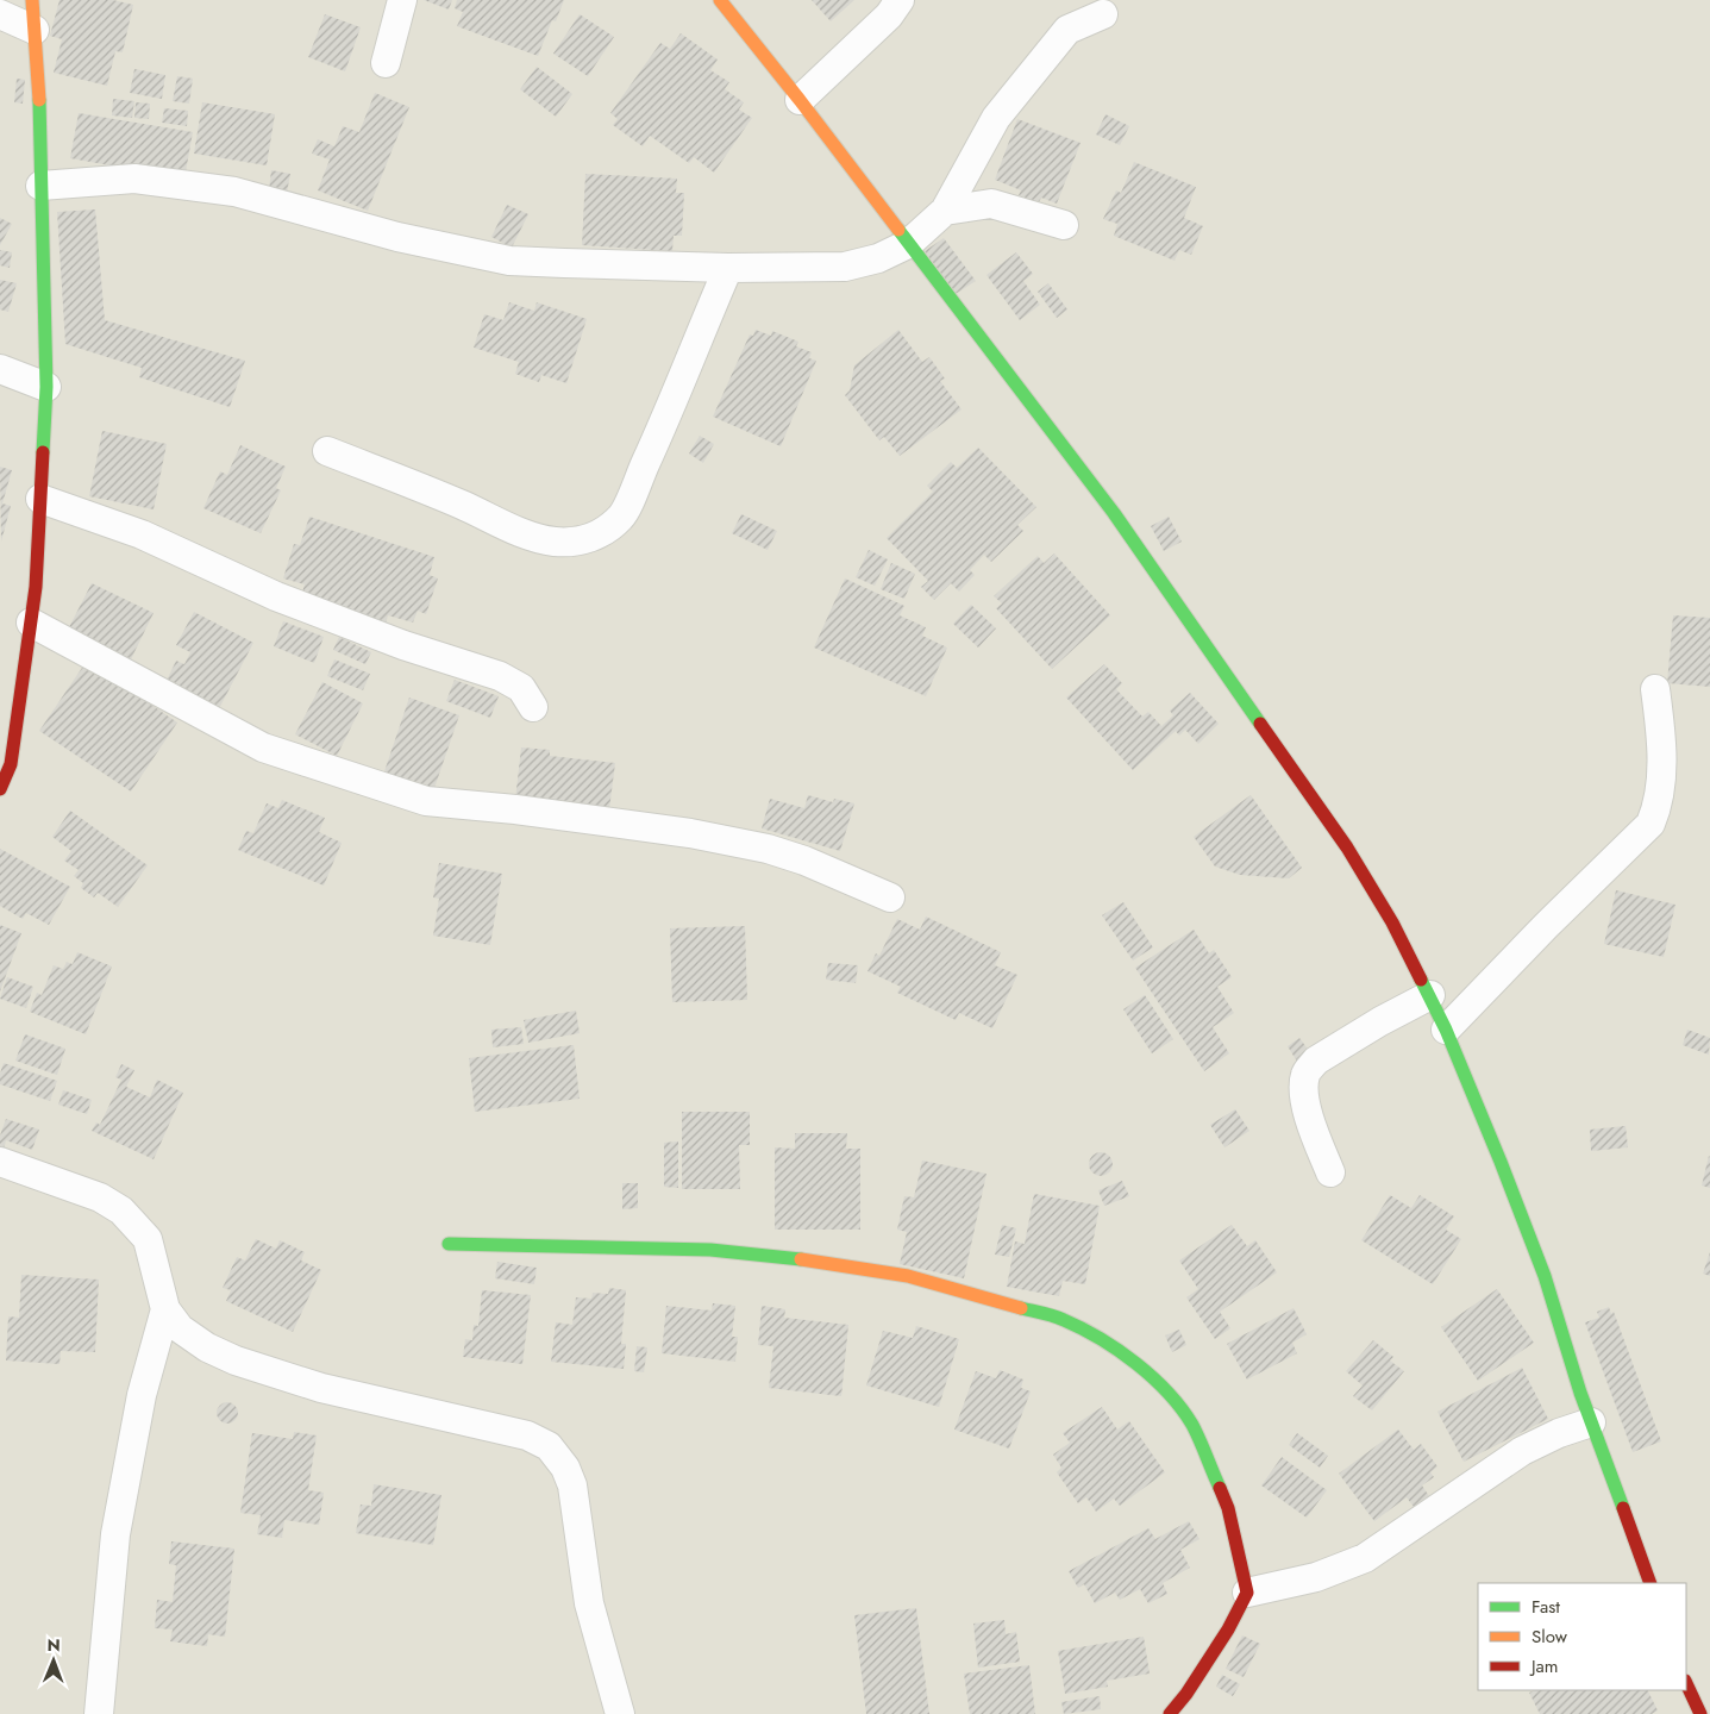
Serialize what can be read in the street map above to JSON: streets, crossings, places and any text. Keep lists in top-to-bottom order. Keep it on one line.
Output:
{"legend":["Fast","Slow","Jam"],"north":"top"}
